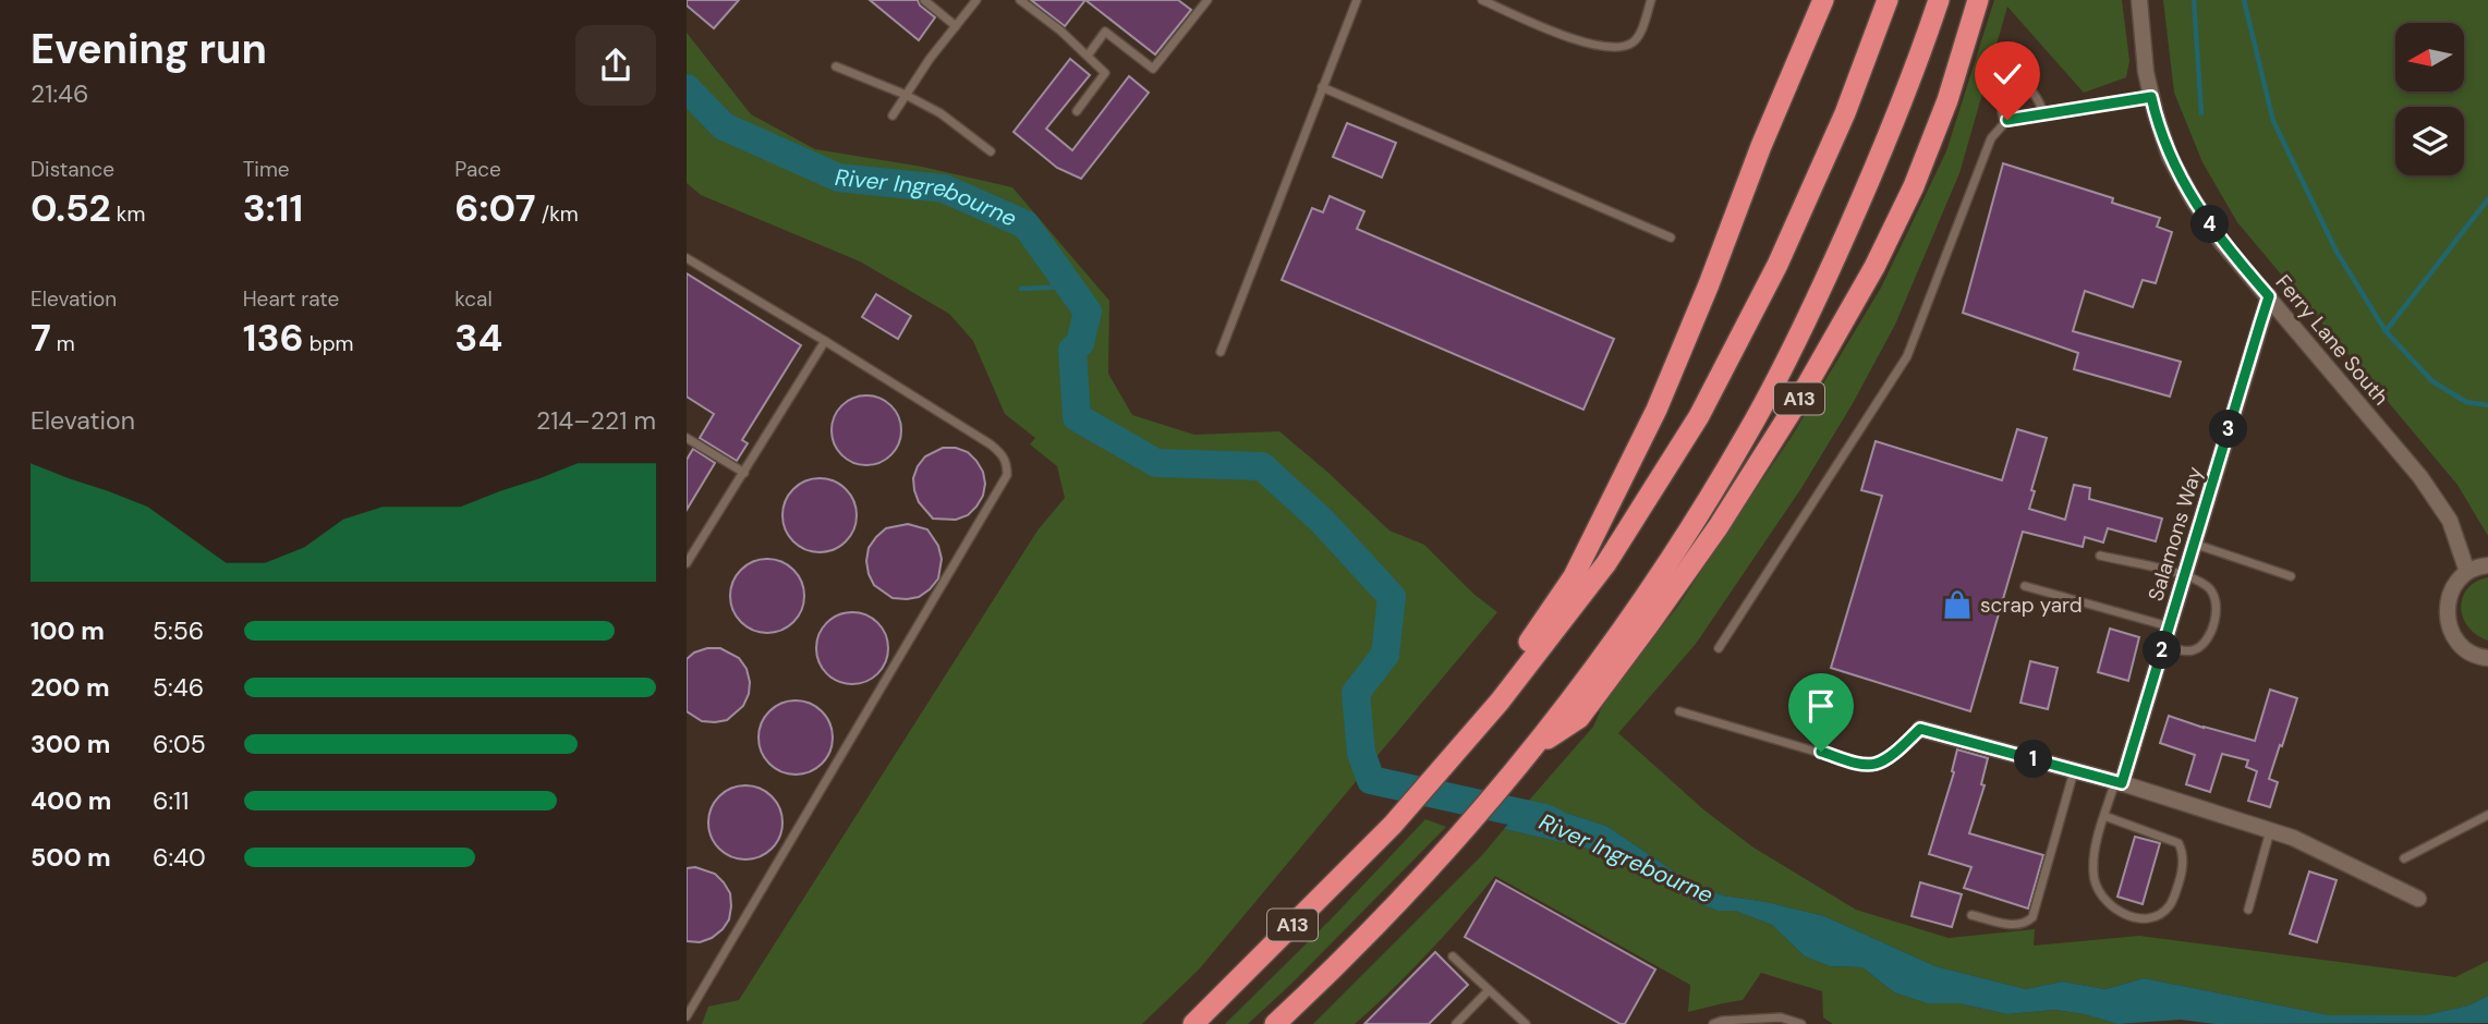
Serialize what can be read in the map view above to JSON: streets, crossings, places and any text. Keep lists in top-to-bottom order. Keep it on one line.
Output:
{"streets":{"highway":["A13"],"street":["Ferry Lane South","Salamons Way"]},"crossings":[["Ferry Lane South","Salamons Way"]],"water":["River Ingrebourne"],"places":{"shop":["scrap yard"]},"north":"left","page":{"heading":["Evening run","21:46"],"stats":[["Distance","0.52 km"],["Time","3:11"],["Pace","6:07 /km"],["Elevation","7 m"],["Heart rate","136 bpm"],["kcal","34"]],"pins":["4","3","2","1"],"chart":["Elevation","214–221 m"],"list":[{"name":"100 m","note":"5:56"},{"name":"200 m","note":"5:46"},{"name":"300 m","note":"6:05"},{"name":"400 m","note":"6:11"},{"name":"500 m","note":"6:40"}]}}
